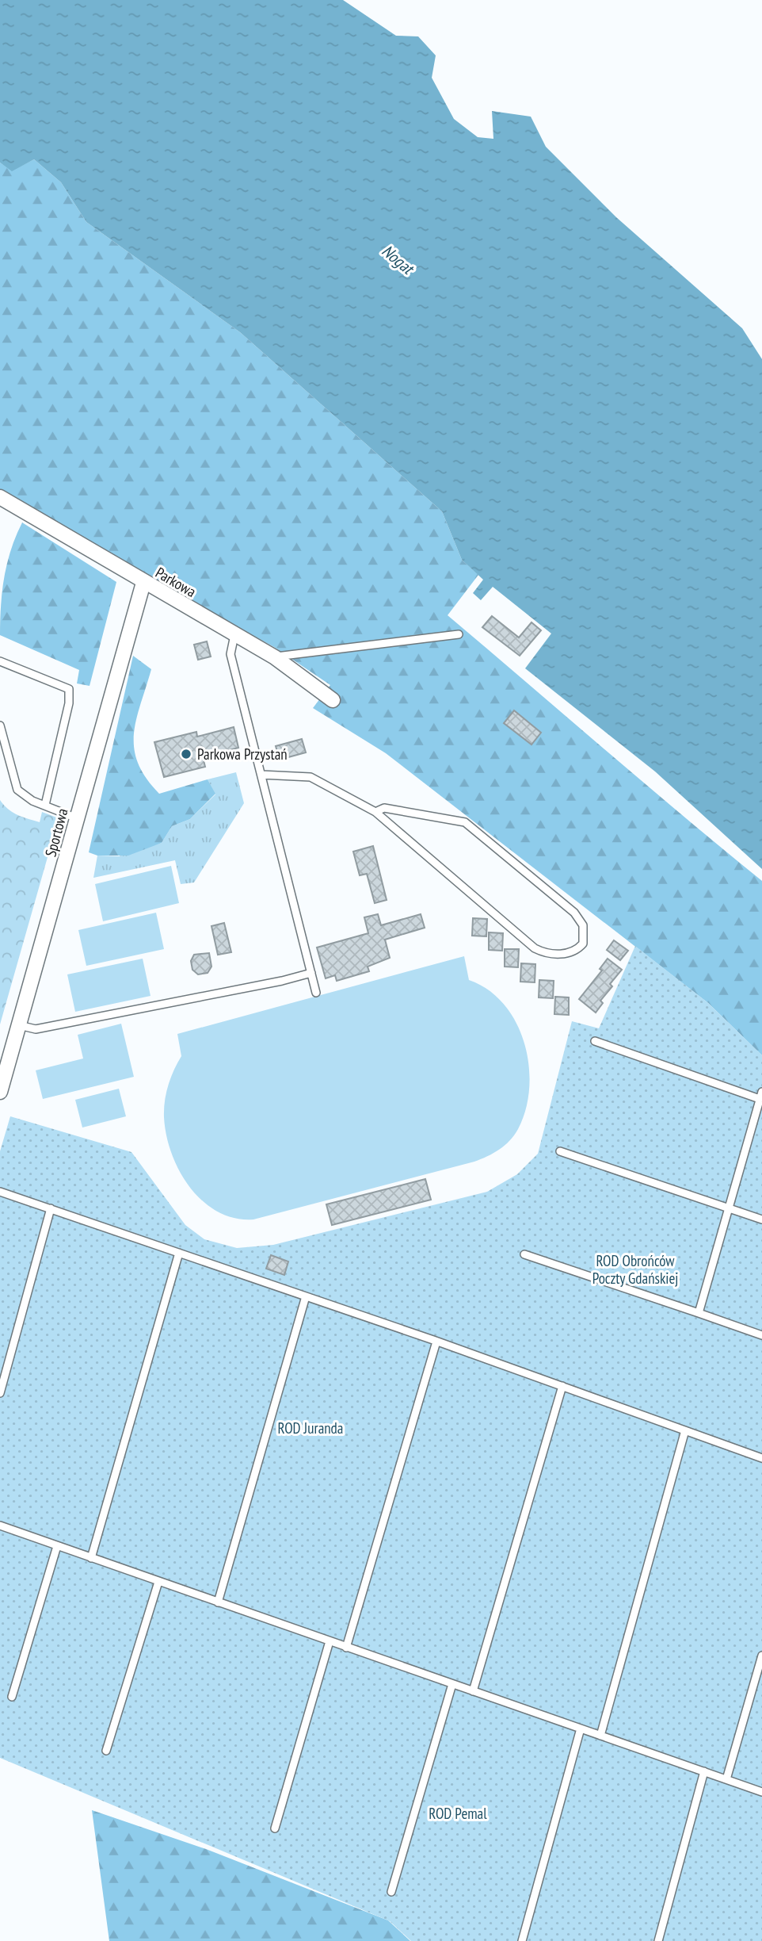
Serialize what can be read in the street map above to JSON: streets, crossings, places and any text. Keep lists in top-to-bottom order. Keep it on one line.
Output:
{"streets":{"street":["Parkowa","Sportowa"]},"crossings":[["Parkowa","Sportowa"]],"water":["Nogat"],"parks":["ROD Obrońców Poczty Gdańskiej","ROD Juranda","ROD Pemal"],"places":["Parkowa Przystań"]}
